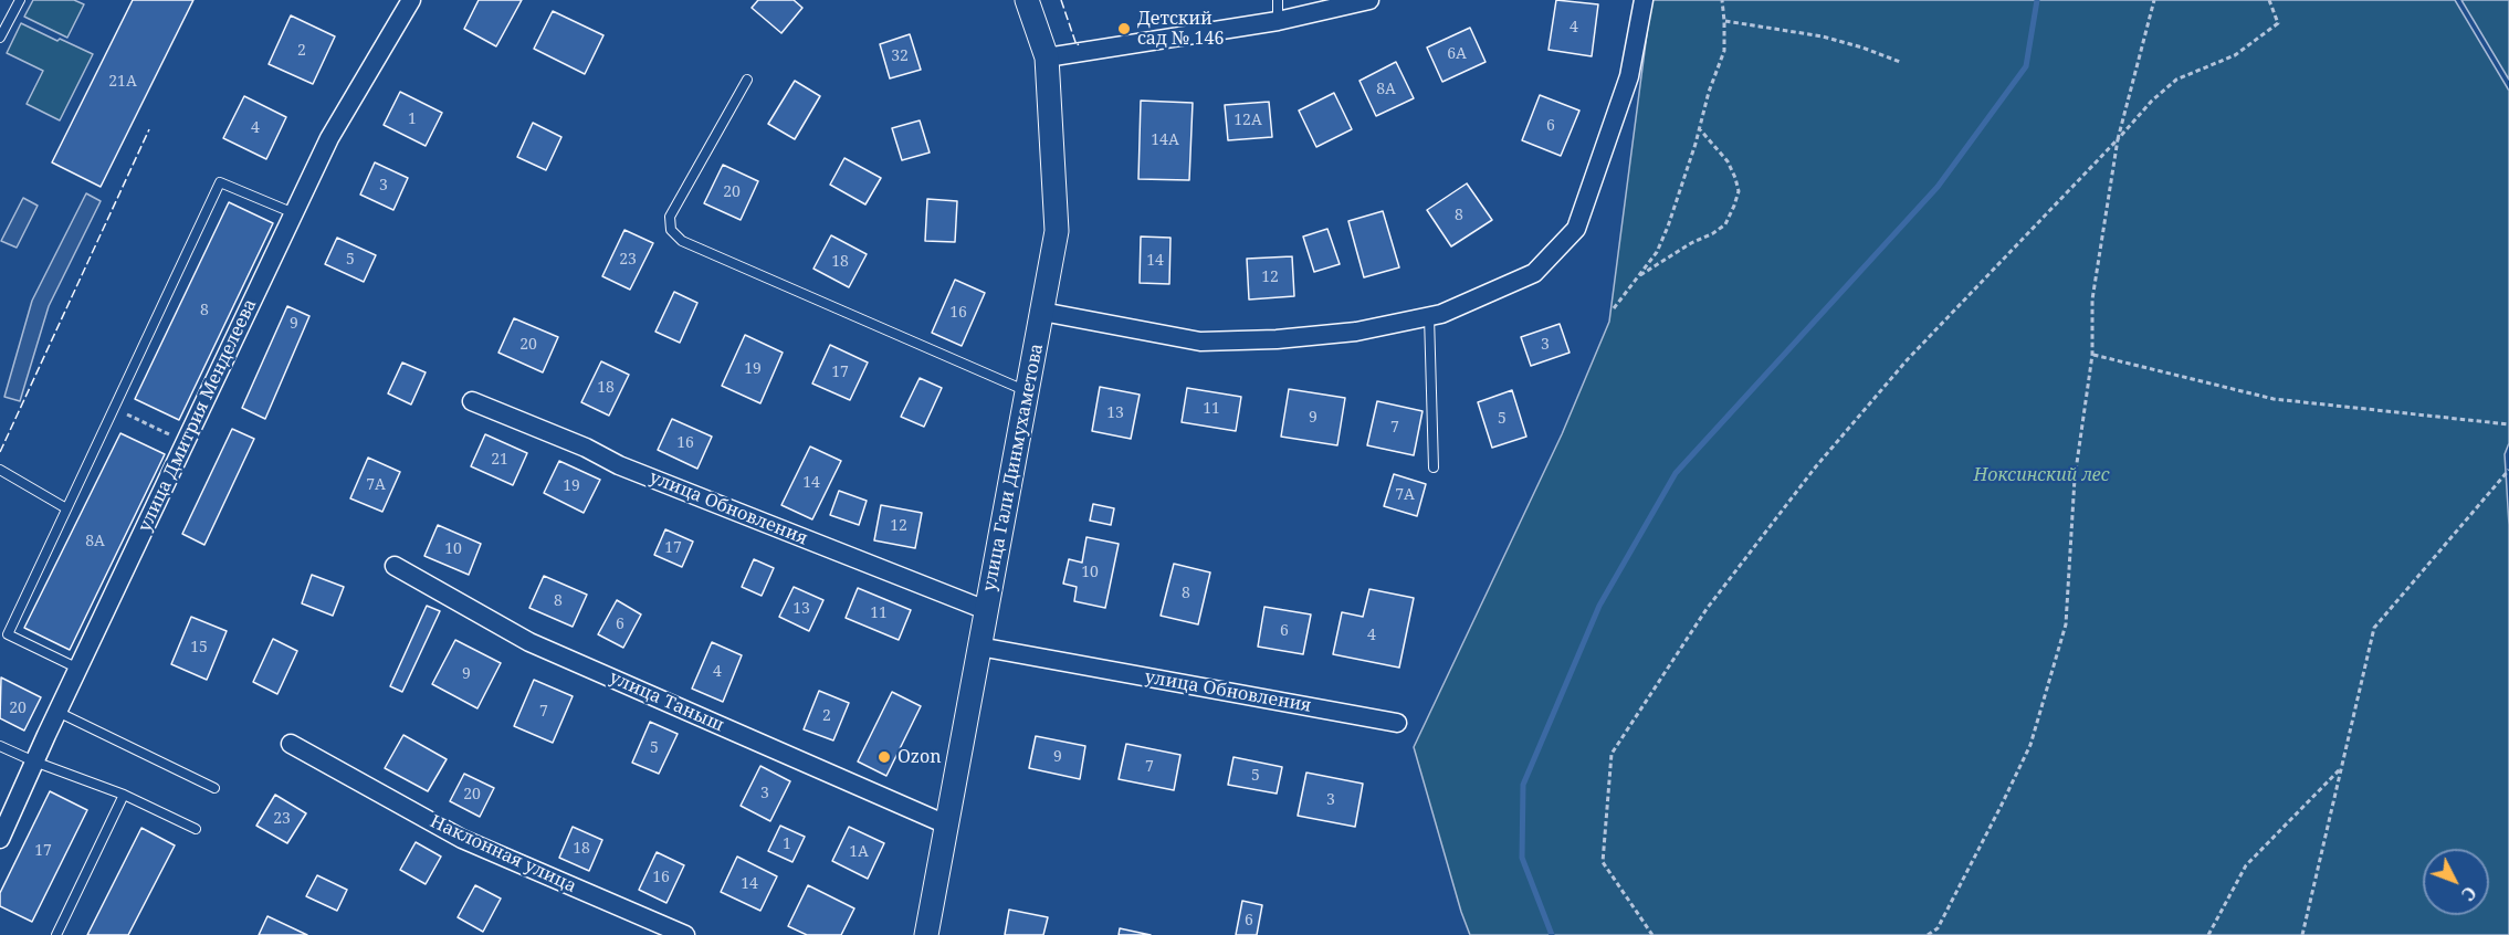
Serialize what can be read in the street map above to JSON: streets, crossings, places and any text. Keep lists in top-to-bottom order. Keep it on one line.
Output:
{"streets":{"street":["улица Дмитрия Менделеева","улица Гали Динмухаметова","улица Обновления","улица Таныш","Наклонная улица"]},"crossings":[["улица Гали Динмухаметова","улица Обновления"],["улица Гали Динмухаметова","улица Таныш"]],"parks":["Ноксинский лес"],"places":["Детский сад № 146","Ozon"],"house_numbers":["4","2","6А","32","21А","8А","1","12А","6","4","14А","3","20","8","5","23","14","18","12","8","16","9","20","3","19","17","18","11","13","9","5","7","16","21","14","7А","19","7А","12","8А","17","10","10","8","8","13","11","6","6","4","15","4","9","20","7","2","5","9","7","5","3","20","3","23","1","18","17","1А","16","14","6"],"north":"bottom right"}
